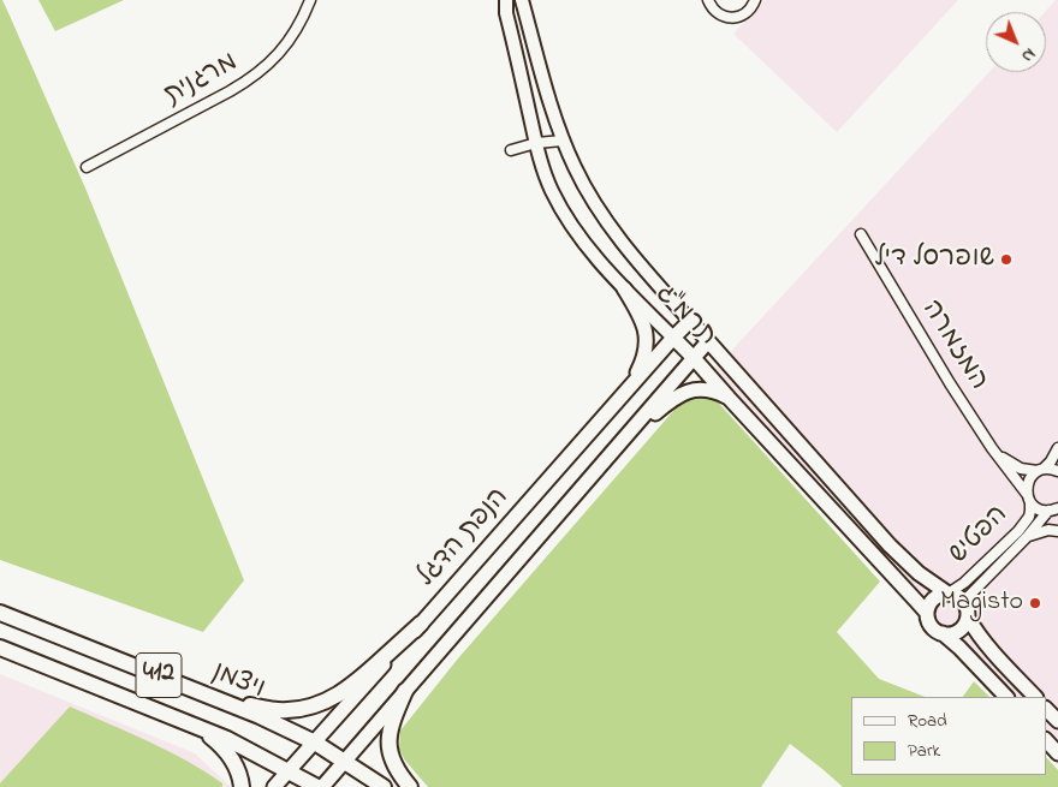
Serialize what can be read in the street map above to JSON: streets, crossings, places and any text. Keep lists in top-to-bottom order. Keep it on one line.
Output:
{"streets":{"main road":["תרמ\"ג","הנפת הדגל","412","ויצמן"],"street":["מרגנית","המזמרה","הפטיש"]},"crossings":[["תרמ\"ג","הפטיש"],["תרמ\"ג","הנפת הדגל"],["המזמרה","הפטיש"],["הנפת הדגל","412"],["הנפת הדגל","ויצמן"]],"places":["שופרסל דיל","Magisto"],"legend":["Road","Park"],"north":"bottom right"}
